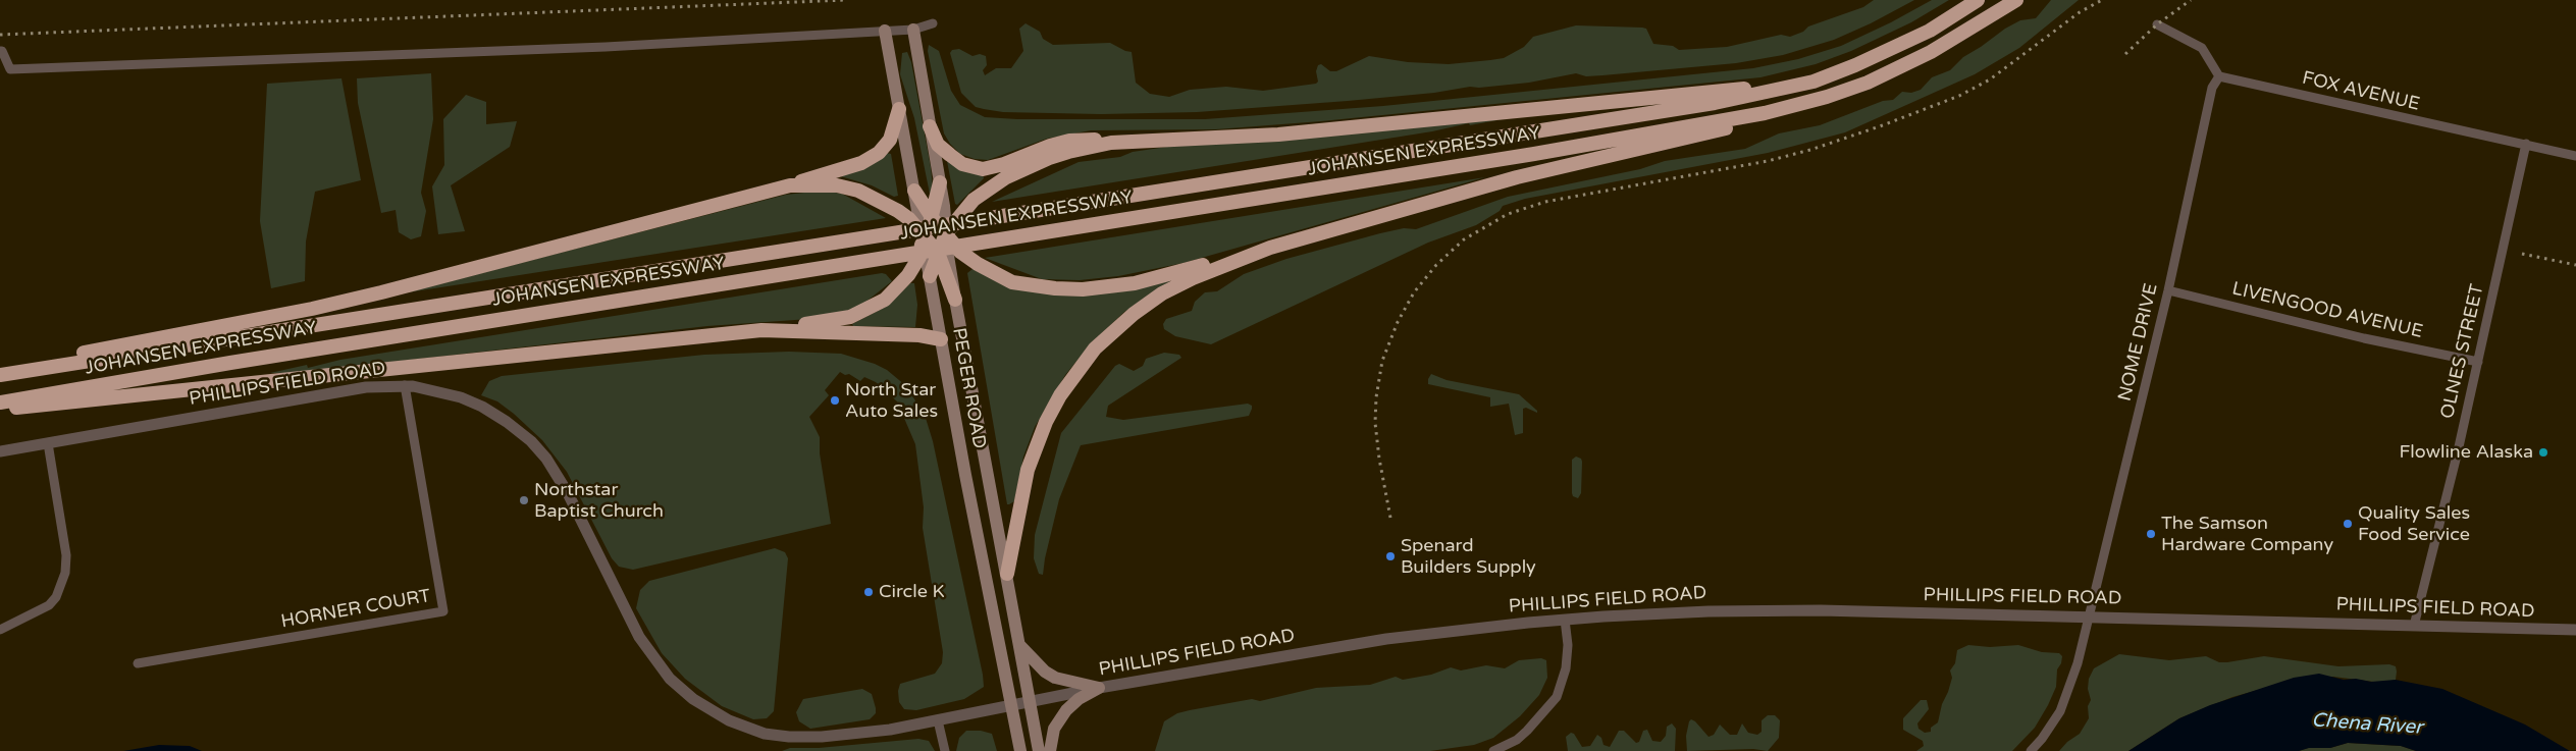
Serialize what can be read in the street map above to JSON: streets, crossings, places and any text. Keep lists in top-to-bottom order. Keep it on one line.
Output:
{"streets":{"highway":["JOHANSEN EXPRESSWAY"],"main road":["PEGER ROAD"],"street":["FOX AVENUE","LIVENGOOD AVENUE","NOME DRIVE","OLNES STREET","PHILLIPS FIELD ROAD","HORNER COURT"]},"crossings":[["FOX AVENUE","NOME DRIVE"],["FOX AVENUE","OLNES STREET"],["LIVENGOOD AVENUE","NOME DRIVE"],["LIVENGOOD AVENUE","OLNES STREET"],["NOME DRIVE","PHILLIPS FIELD ROAD"],["OLNES STREET","PHILLIPS FIELD ROAD"],["PHILLIPS FIELD ROAD","PEGER ROAD"],["PHILLIPS FIELD ROAD","HORNER COURT"]],"water":["Chena River"],"places":["North Star Auto Sales","Flowline Alaska","Northstar Baptist Church","Quality Sales Food Service","The Samson Hardware Company","Spenard Builders Supply","Circle K"]}
